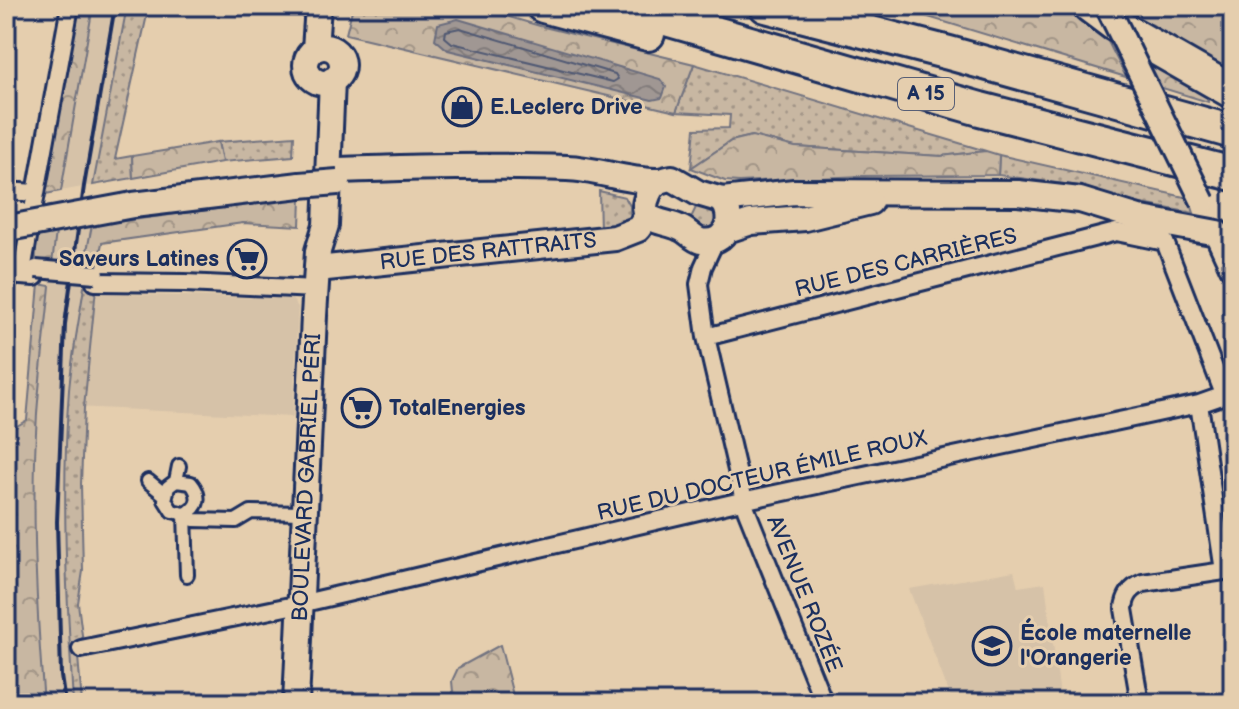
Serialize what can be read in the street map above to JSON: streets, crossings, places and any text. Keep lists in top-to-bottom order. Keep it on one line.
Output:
{"streets":{"highway":["A 15"],"main road":["RUE DES RATTRAITS","BOULEVARD GABRIEL PÉRI"],"street":["RUE DES CARRIÈRES","RUE DU DOCTEUR ÉMILE ROUX","AVENUE ROZÉE"]},"crossings":[["RUE DES RATTRAITS","BOULEVARD GABRIEL PÉRI"],["RUE DES CARRIÈRES","RUE DU DOCTEUR ÉMILE ROUX"],["RUE DES CARRIÈRES","AVENUE ROZÉE"],["RUE DU DOCTEUR ÉMILE ROUX","BOULEVARD GABRIEL PÉRI"],["RUE DU DOCTEUR ÉMILE ROUX","AVENUE ROZÉE"]],"places":{"shop":["E.Leclerc Drive"],"supermarket":["Saveurs Latines","TotalEnergies"],"school or university":["École maternelle l'Orangerie"]}}
